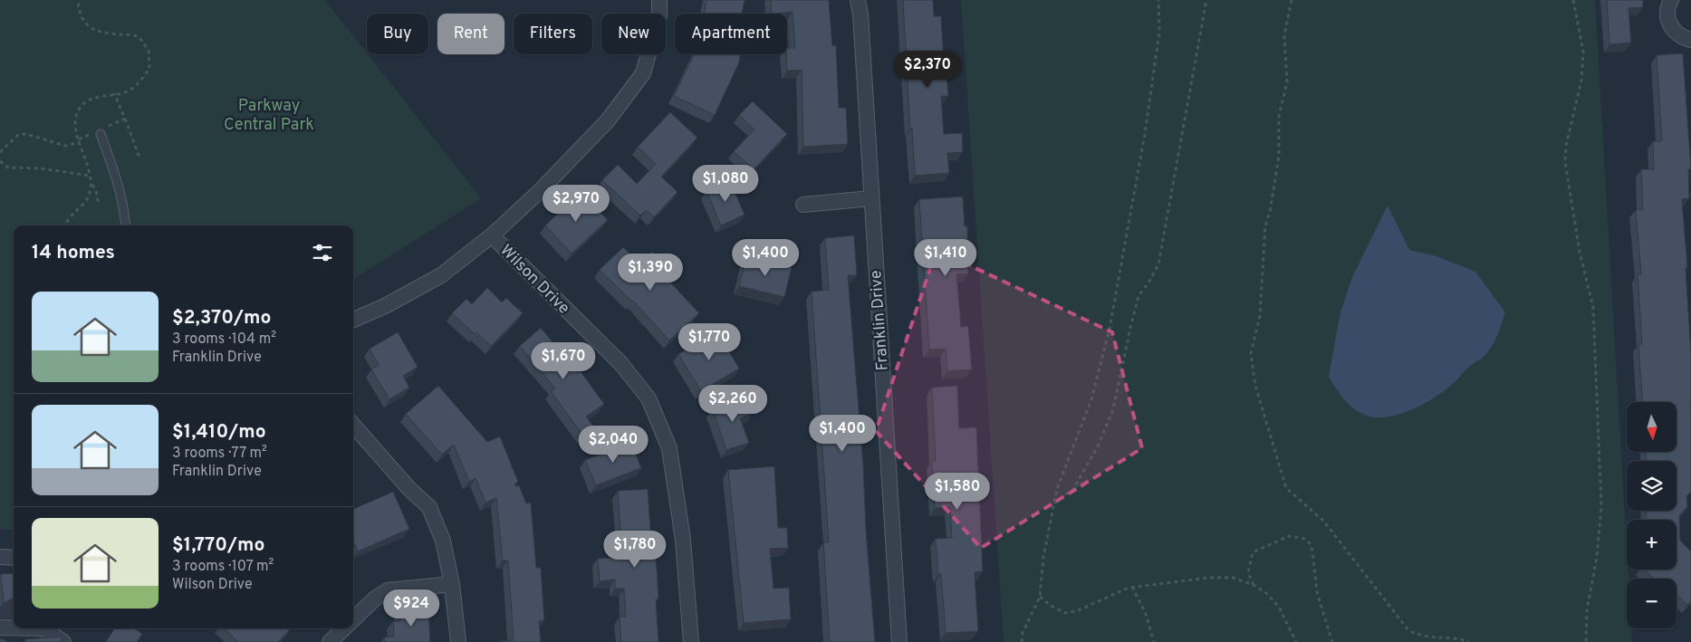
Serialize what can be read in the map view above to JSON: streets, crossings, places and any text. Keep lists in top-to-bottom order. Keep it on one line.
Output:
{"streets":{"street":["Wilson Drive","Franklin Drive"]},"parks":["Parkway Central Park"],"north":"bottom","page":{"chip":["Buy","Rent","Filters","New","Apartment"],"price":["$2,370","$1,080","$2,970","$1,400","$1,410","$1,390","$1,770","$1,670","$2,260","$1,400","$2,040","$1,580","$1,780","$924"],"heading":"14 homes","list":[{"name":"$2,370/mo","note":"3 rooms · 104 m² · Franklin Drive"},{"name":"$1,410/mo","note":"3 rooms · 77 m² · Franklin Drive"},{"name":"$1,770/mo","note":"3 rooms · 107 m² · Wilson Drive"}],"map_buttons":["+","−"]}}
